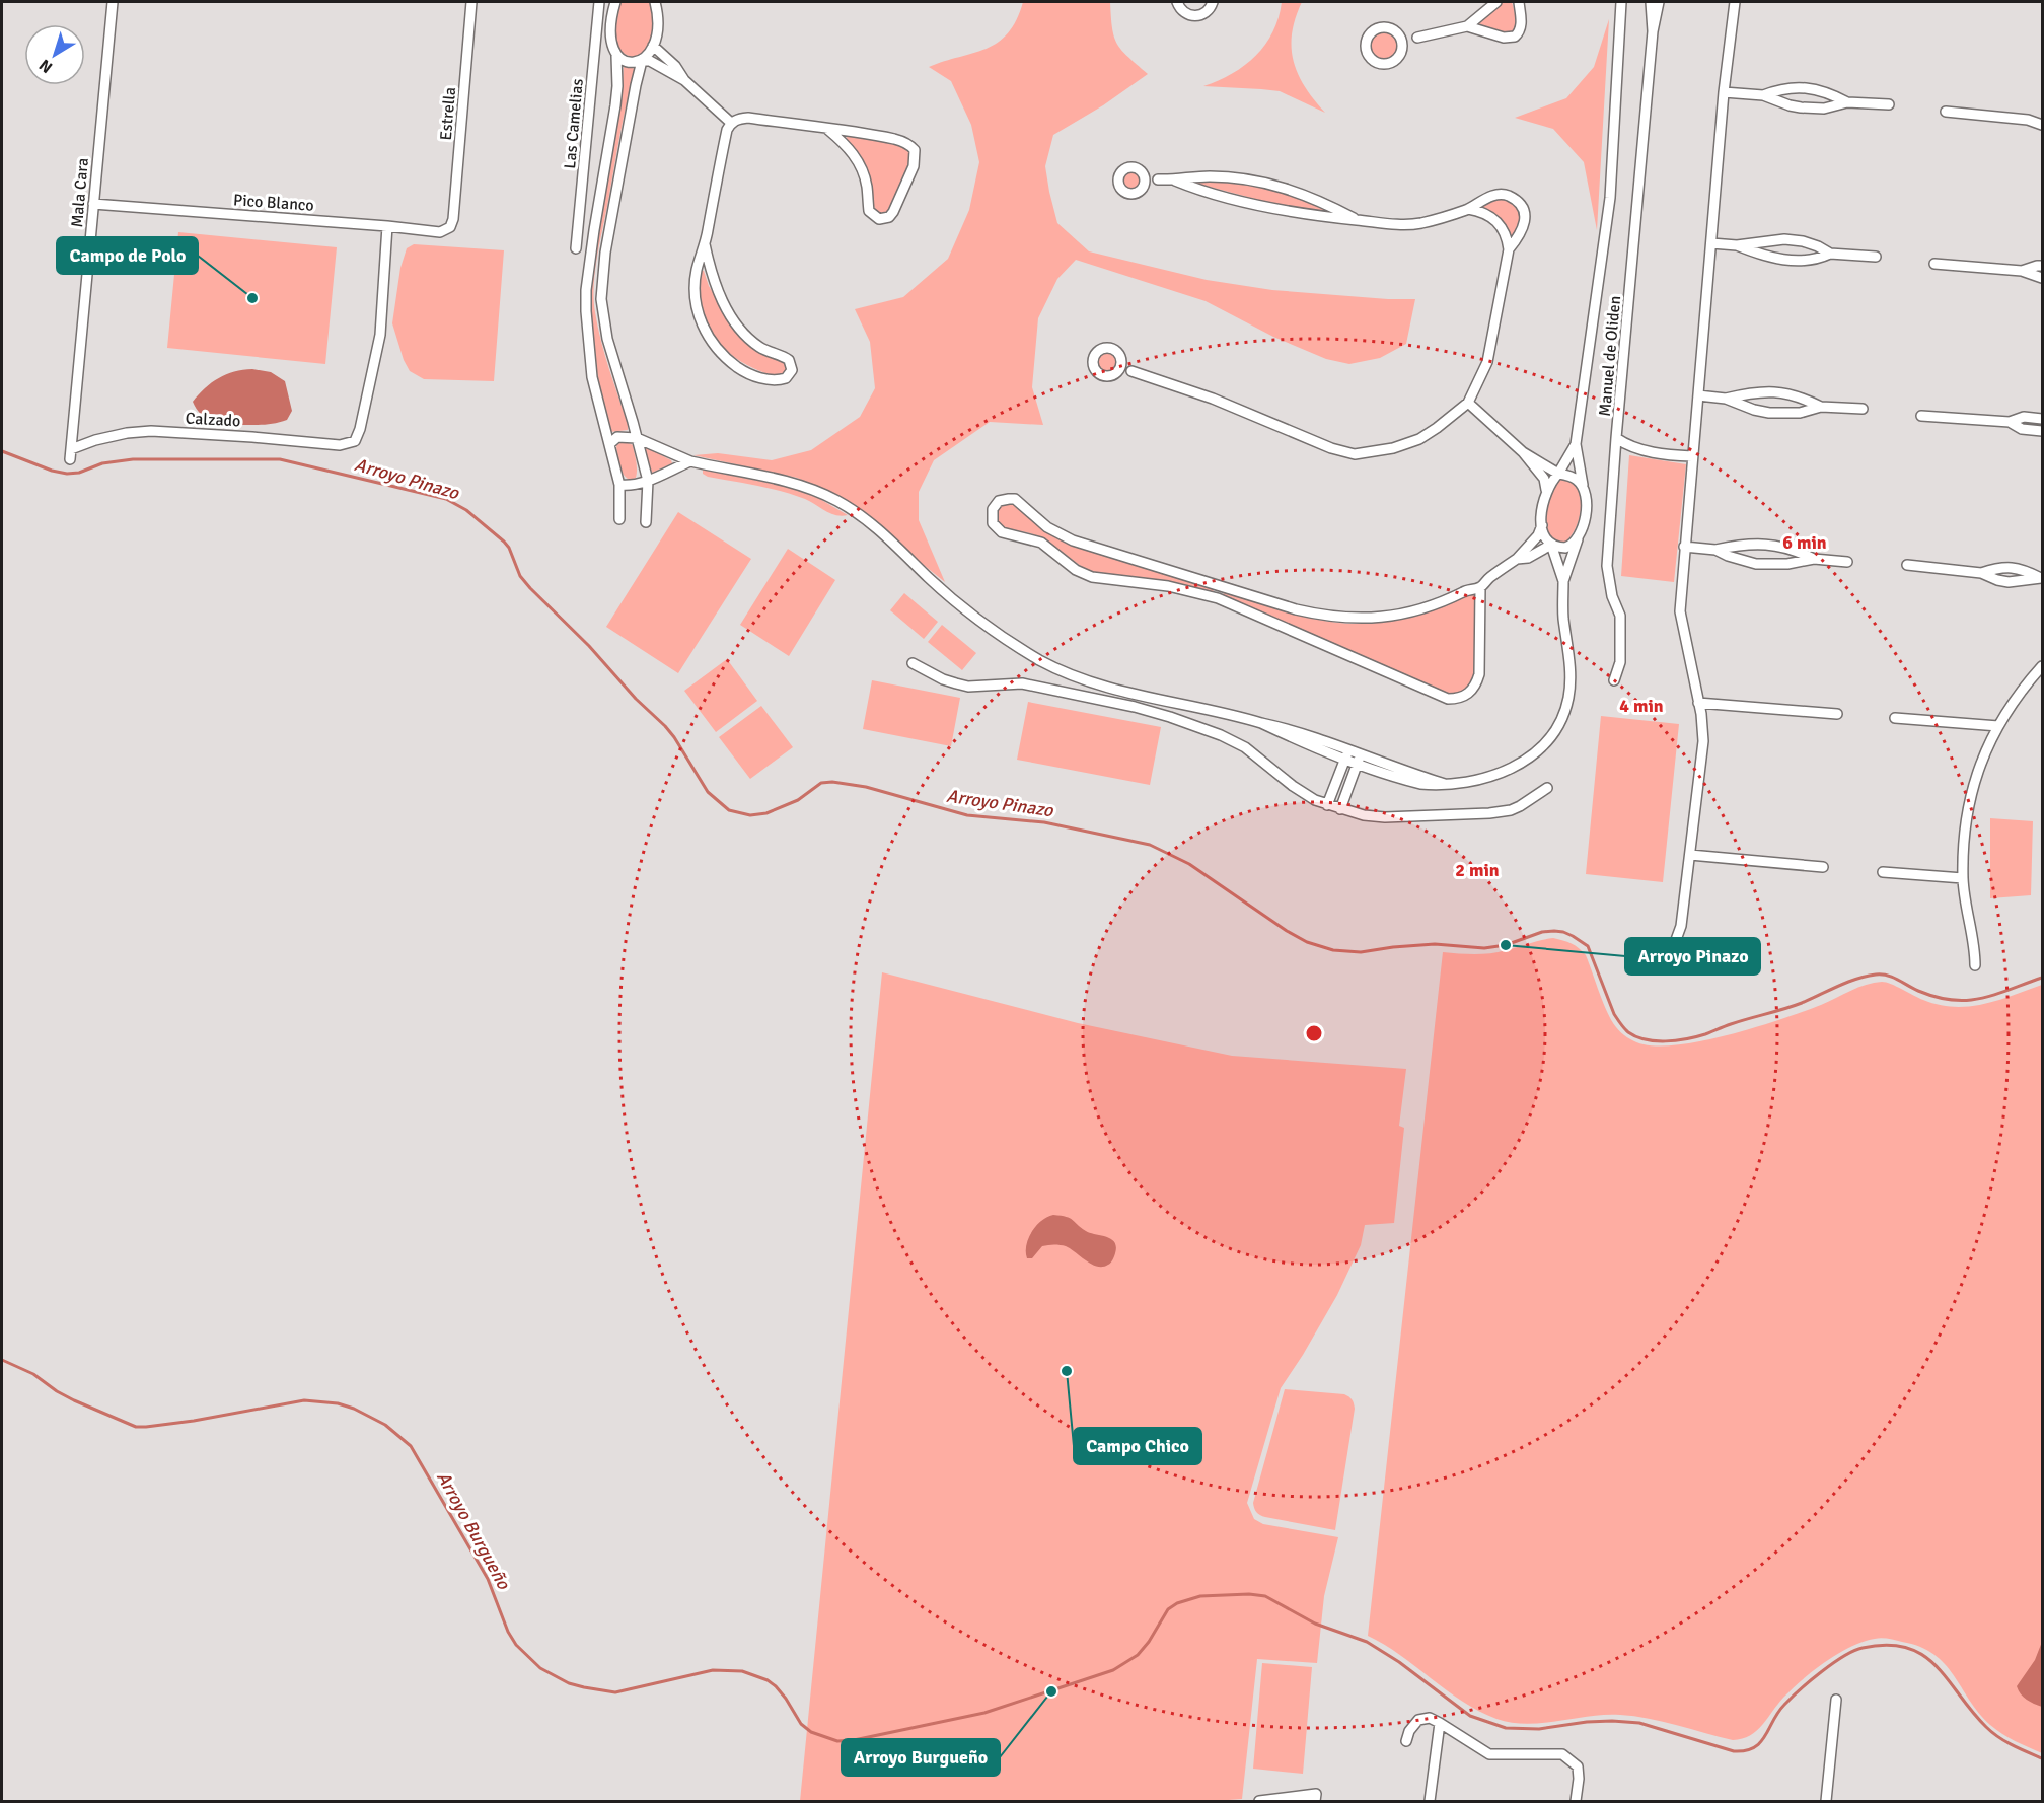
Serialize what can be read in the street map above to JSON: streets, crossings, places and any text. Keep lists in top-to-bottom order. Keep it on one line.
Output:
{"streets":{"street":["Estrella","Las Camelias","Mala Cara","Pico Blanco","Manuel de Oliden","Calzado"]},"crossings":[["Estrella","Pico Blanco"],["Mala Cara","Pico Blanco"],["Mala Cara","Calzado"],["Pico Blanco","Calzado"]],"water":["Arroyo Pinazo","Arroyo Burgueño"],"places":["Campo de Polo","Arroyo Pinazo","Campo Chico","Arroyo Burgueño"],"north":"bottom left","rings":["6 min","4 min","2 min"]}
